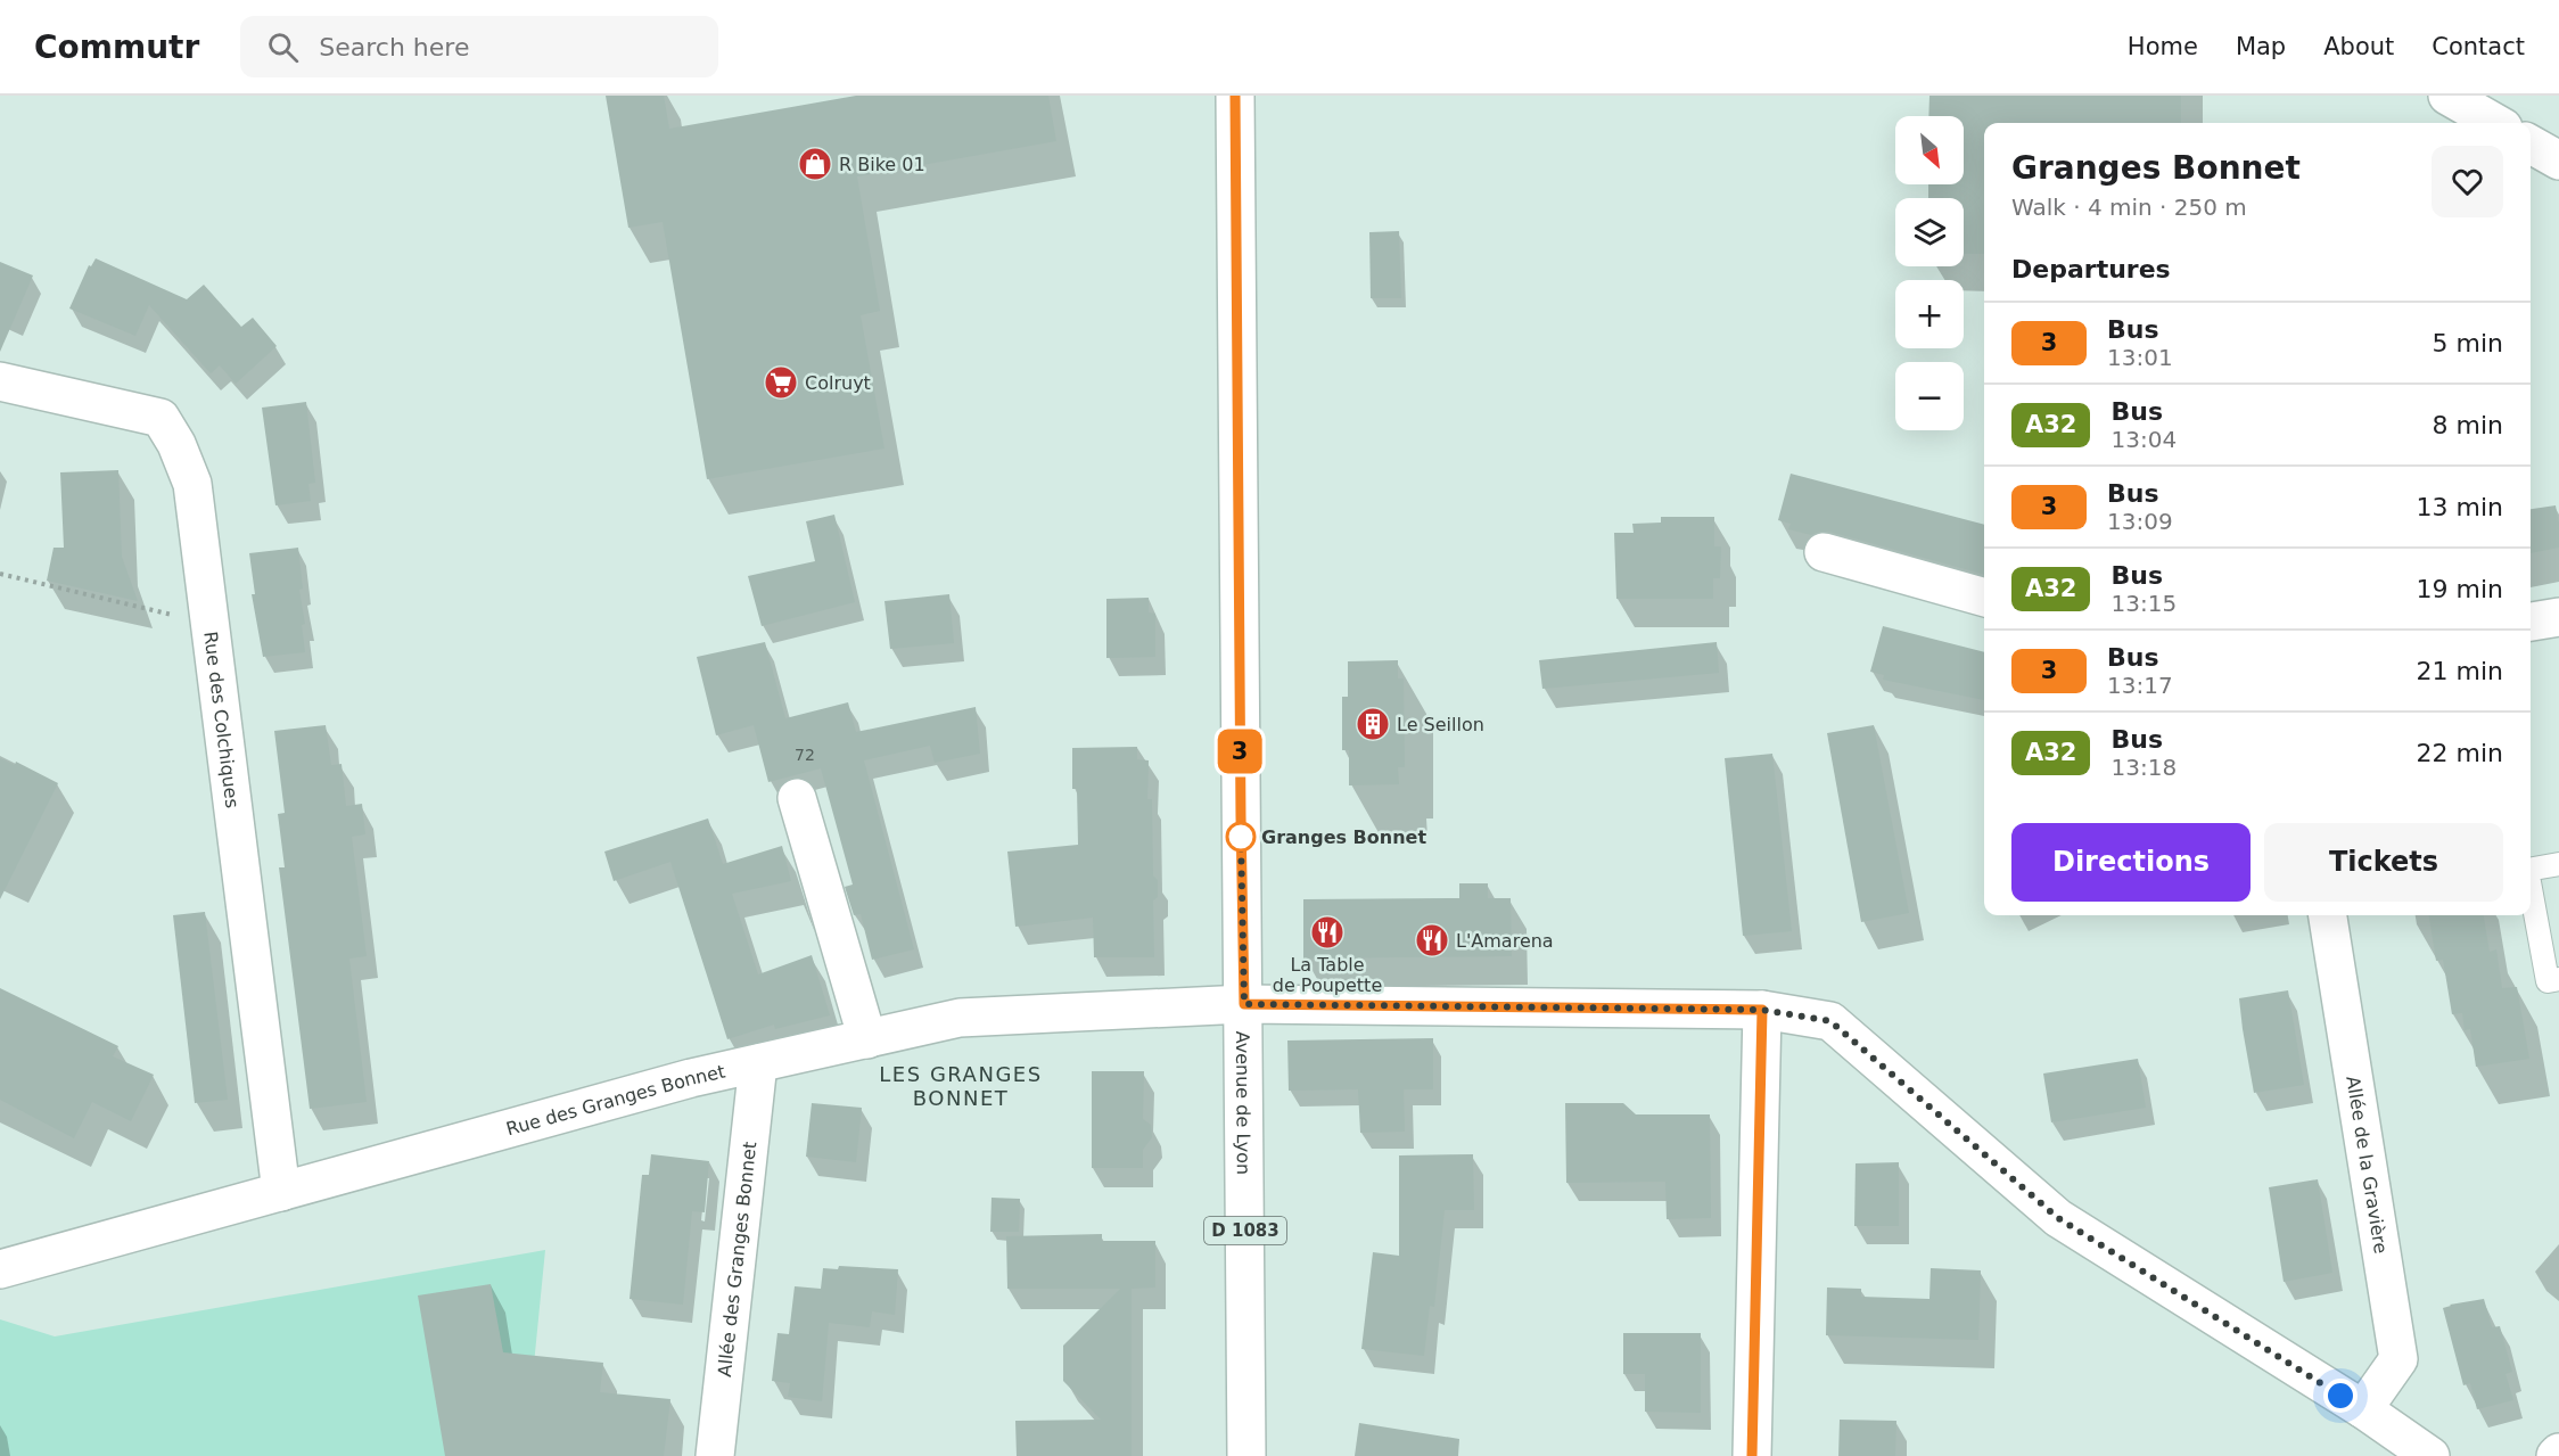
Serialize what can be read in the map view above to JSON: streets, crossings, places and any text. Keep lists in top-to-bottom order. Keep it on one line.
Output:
{"streets":{"street":["Rue des Colchiques","Rue des Granges Bonnet","Avenue de Lyon","Allée de la Gravière","D 1083","Allée des Granges Bonnet"]},"crossings":[["Rue des Colchiques","Rue des Granges Bonnet"],["Rue des Granges Bonnet","Avenue de Lyon"],["Rue des Granges Bonnet","Allée de la Gravière"],["Rue des Granges Bonnet","Allée des Granges Bonnet"]],"districts":["LES GRANGES BONNET"],"places":{"shop":["R Bike 01"],"supermarket":["Colruyt"],"building":["Le Seillon"],"other":["Granges Bonnet"],"restaurant":["La Table de Poupette","L'Amarena"]},"lines":["bus line 3"],"house_numbers":["72"],"north":"bottom right","page":{"header":"Commutr","search":"Search here","nav":["Home","Map","About","Contact"],"on_map":"3","map_buttons":["+","−"],"heading":[["Granges Bonnet","Walk · 4 min · 250 m"],"Departures"],"list":[{"mark":"3","name":"Bus","note":"13:01","value":"5 min"},{"mark":"A32","name":"Bus","note":"13:04","value":"8 min"},{"mark":"3","name":"Bus","note":"13:09","value":"13 min"},{"mark":"A32","name":"Bus","note":"13:15","value":"19 min"},{"mark":"3","name":"Bus","note":"13:17","value":"21 min"},{"mark":"A32","name":"Bus","note":"13:18","value":"22 min"}],"buttons":["Directions","Tickets"]}}
